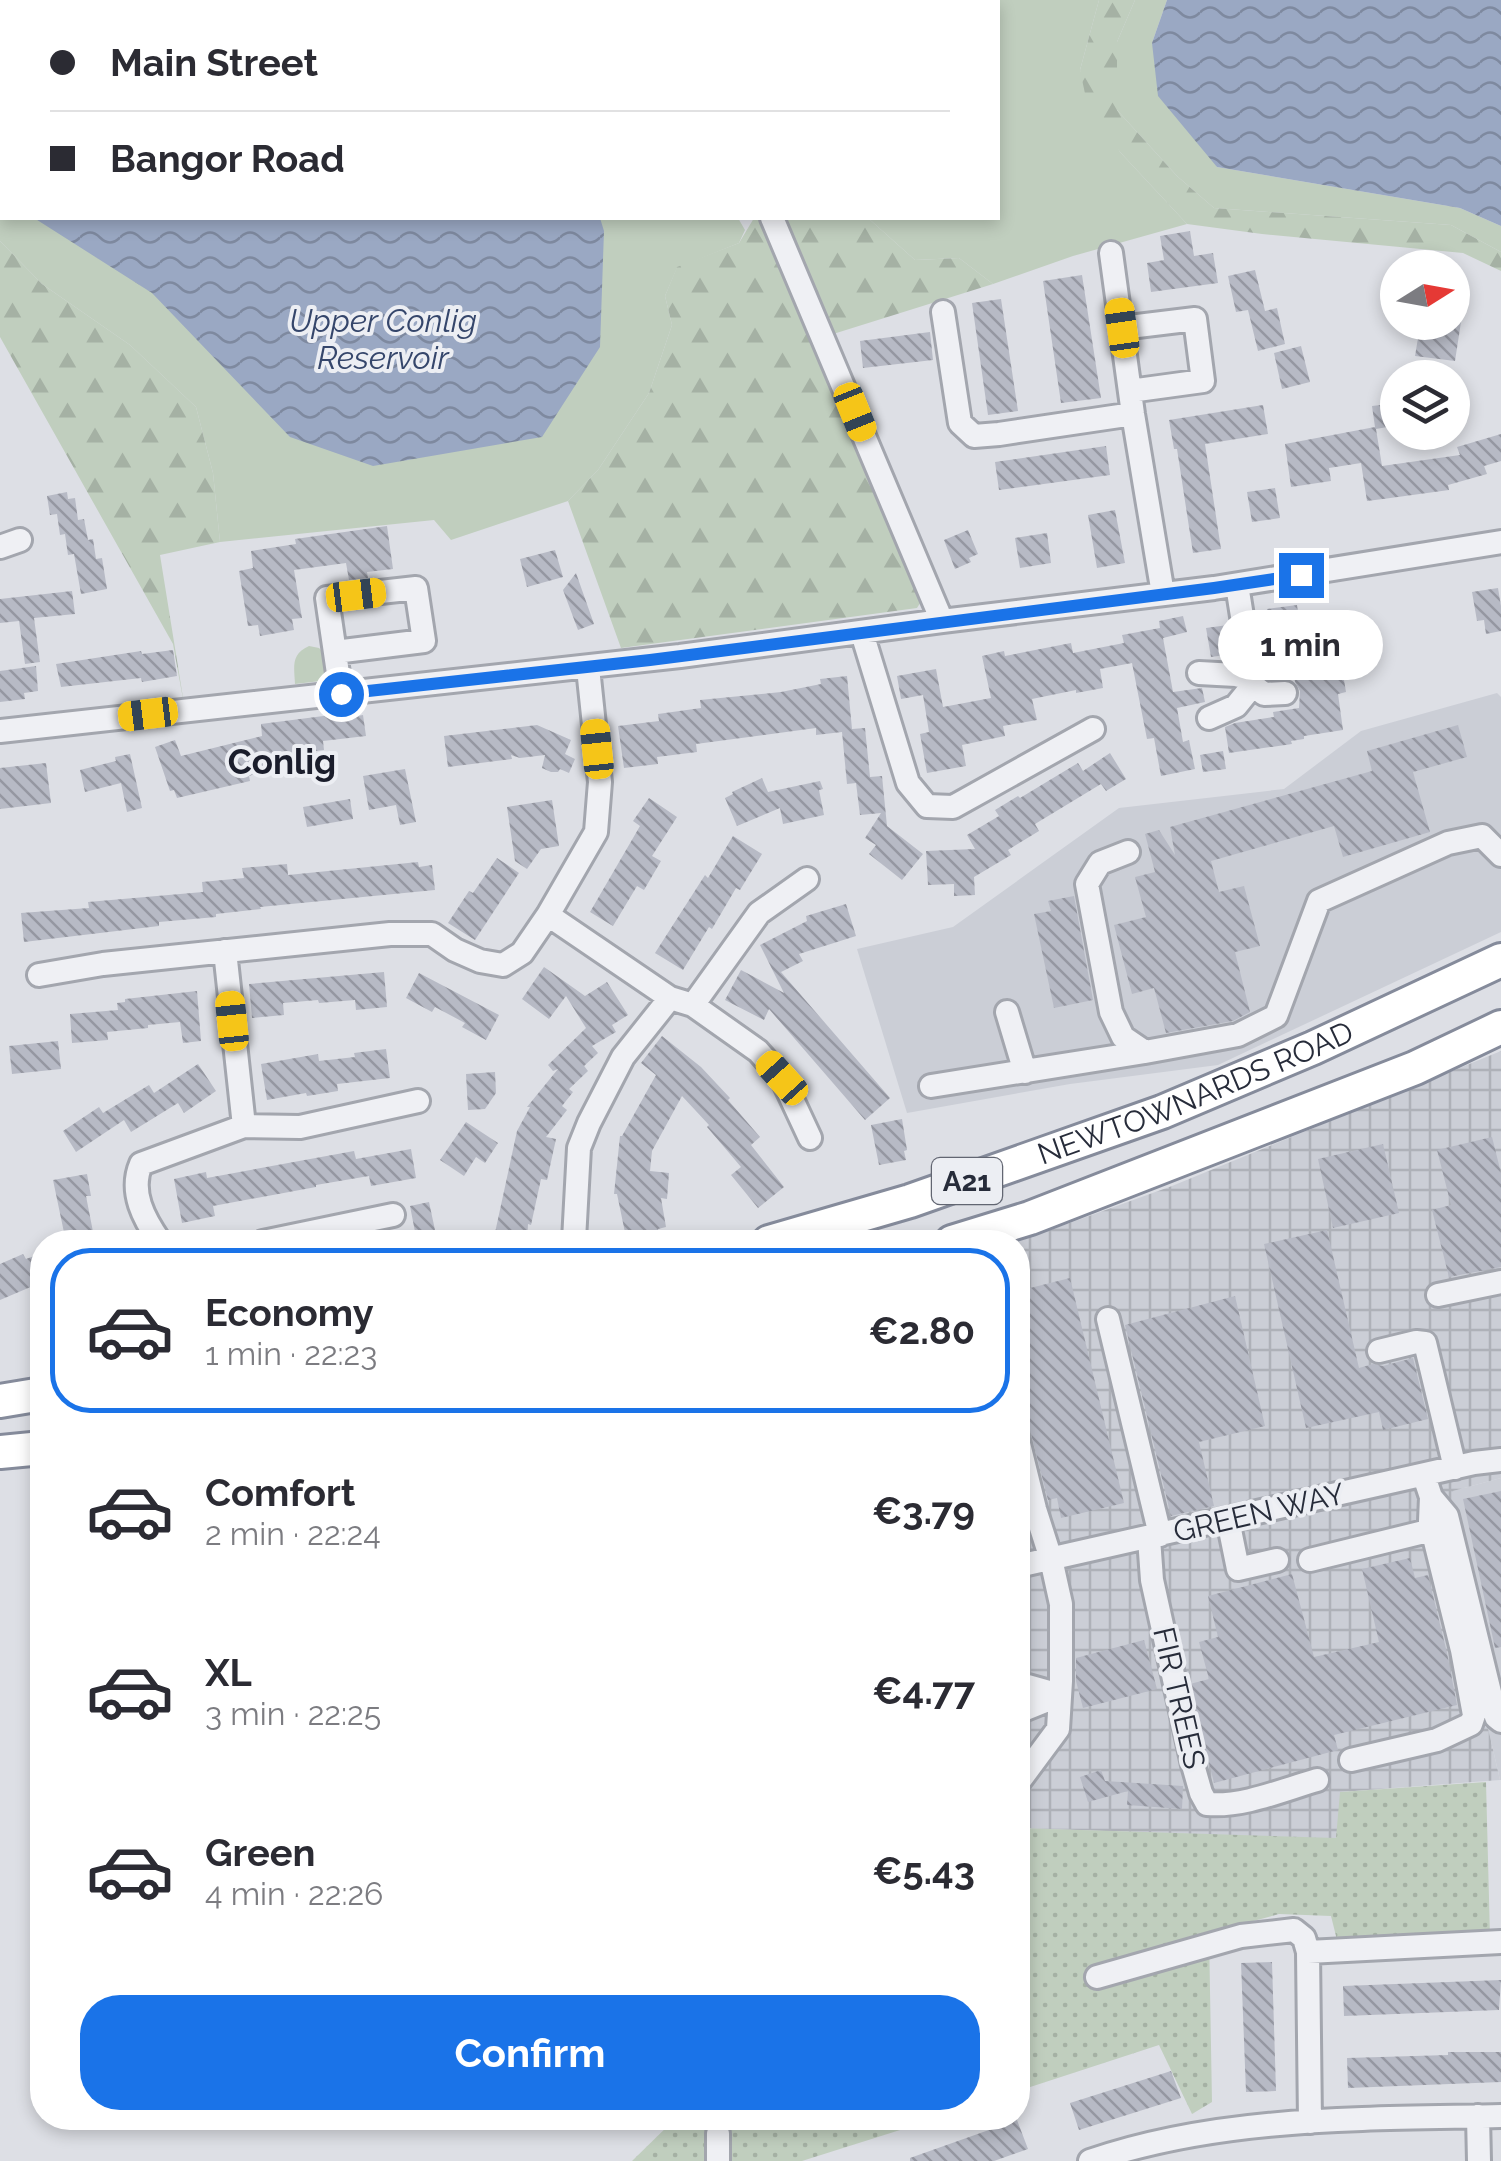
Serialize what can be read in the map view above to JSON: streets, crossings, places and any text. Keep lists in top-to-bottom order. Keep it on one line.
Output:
{"streets":{"highway":["NEWTOWNARDS ROAD","A21"],"street":["GREEN WAY","FIR TREES"]},"crossings":[["GREEN WAY","FIR TREES"]],"districts":["Conlig"],"water":["Upper Conlig Reservoir"],"north":"right","page":{"banner":["Main Street","Bangor Road"],"bubble":"1 min","list":[{"name":"Economy","note":"1 min · 22:23","value":"€2.80"},{"name":"Comfort","note":"2 min · 22:24","value":"€3.79"},{"name":"XL","note":"3 min · 22:25","value":"€4.77"},{"name":"Green","note":"4 min · 22:26","value":"€5.43"}],"buttons":"Confirm"}}
